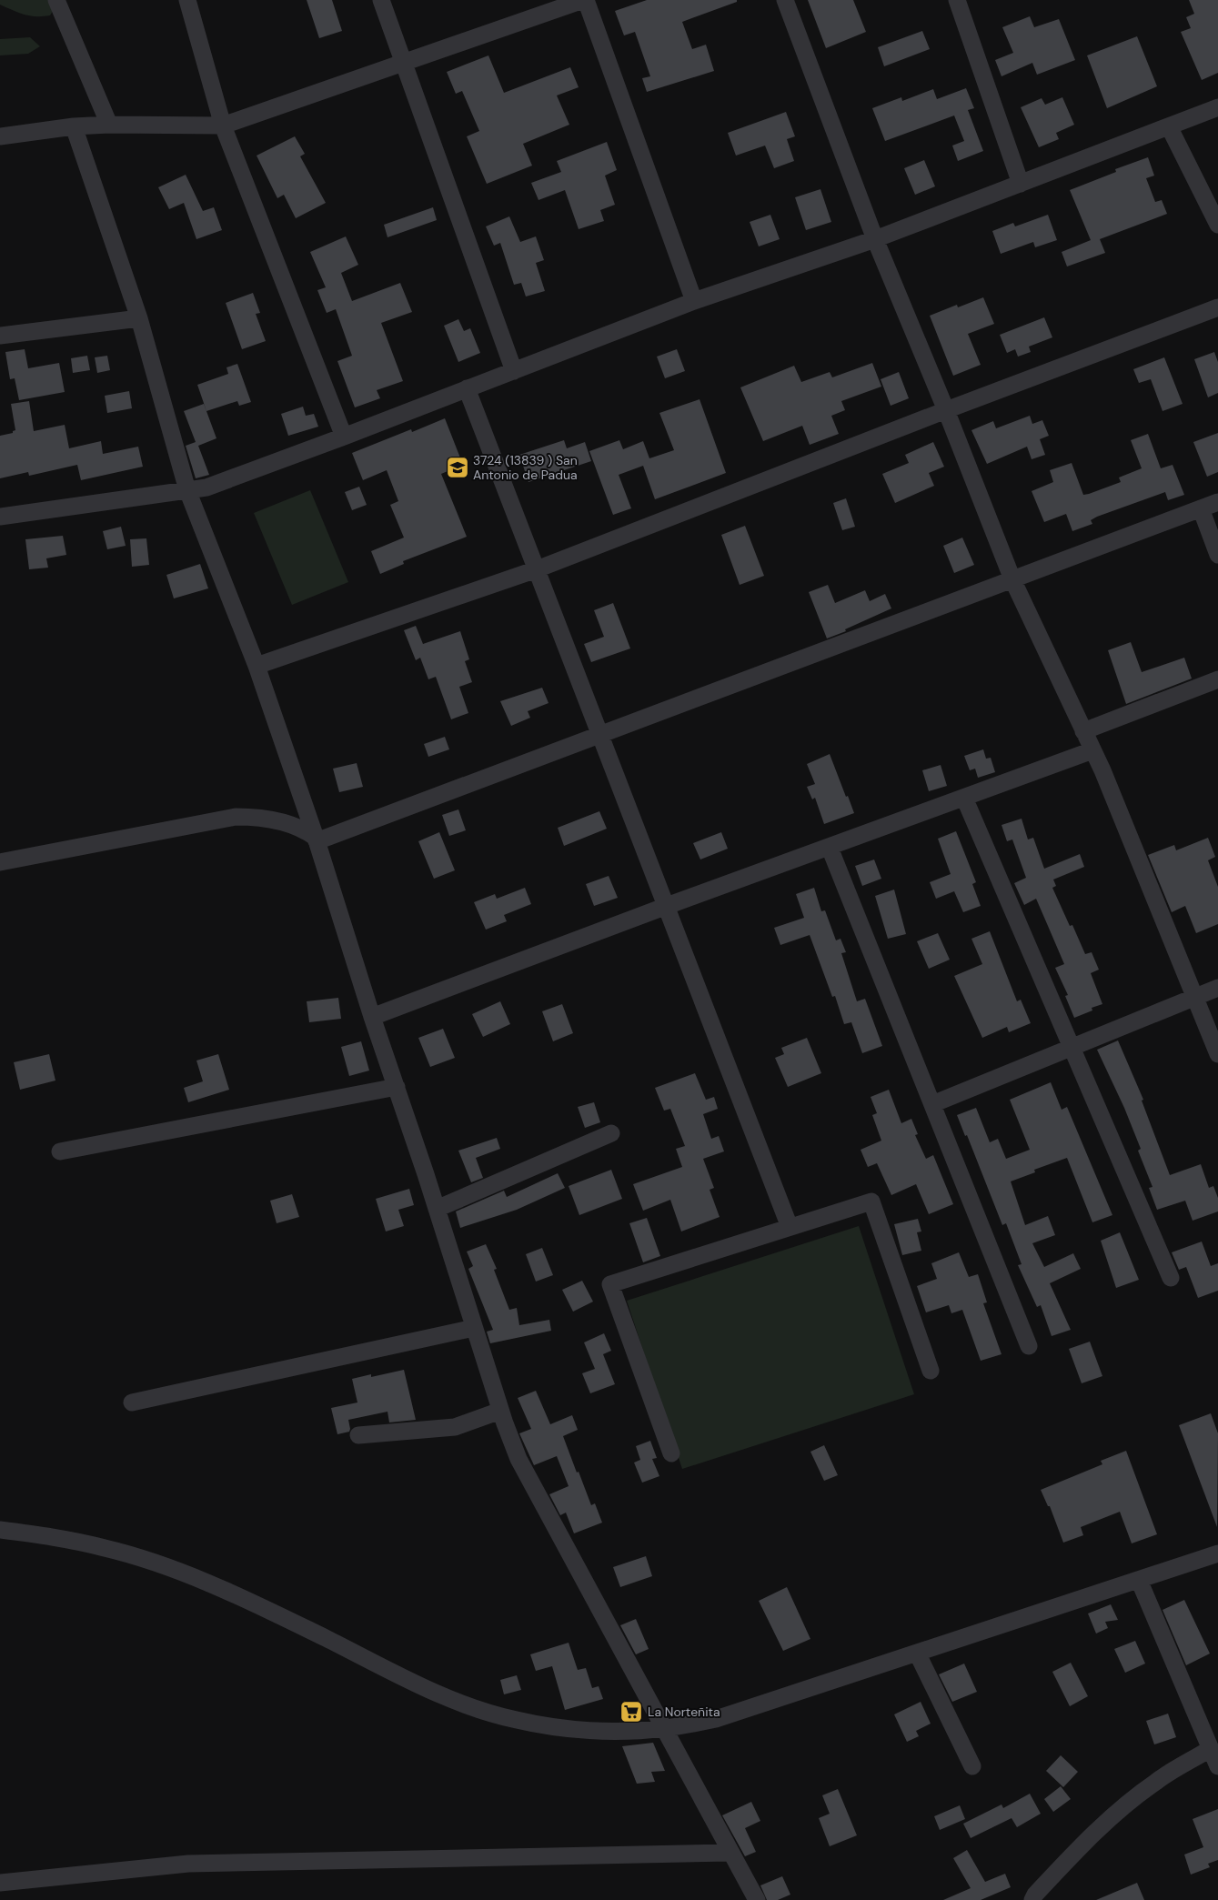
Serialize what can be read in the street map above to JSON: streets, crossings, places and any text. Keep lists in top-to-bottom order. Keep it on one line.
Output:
{"places":{"school or university":["3724 (13839 ) San Antonio de Padua"],"supermarket":["La Norteñita"]}}
